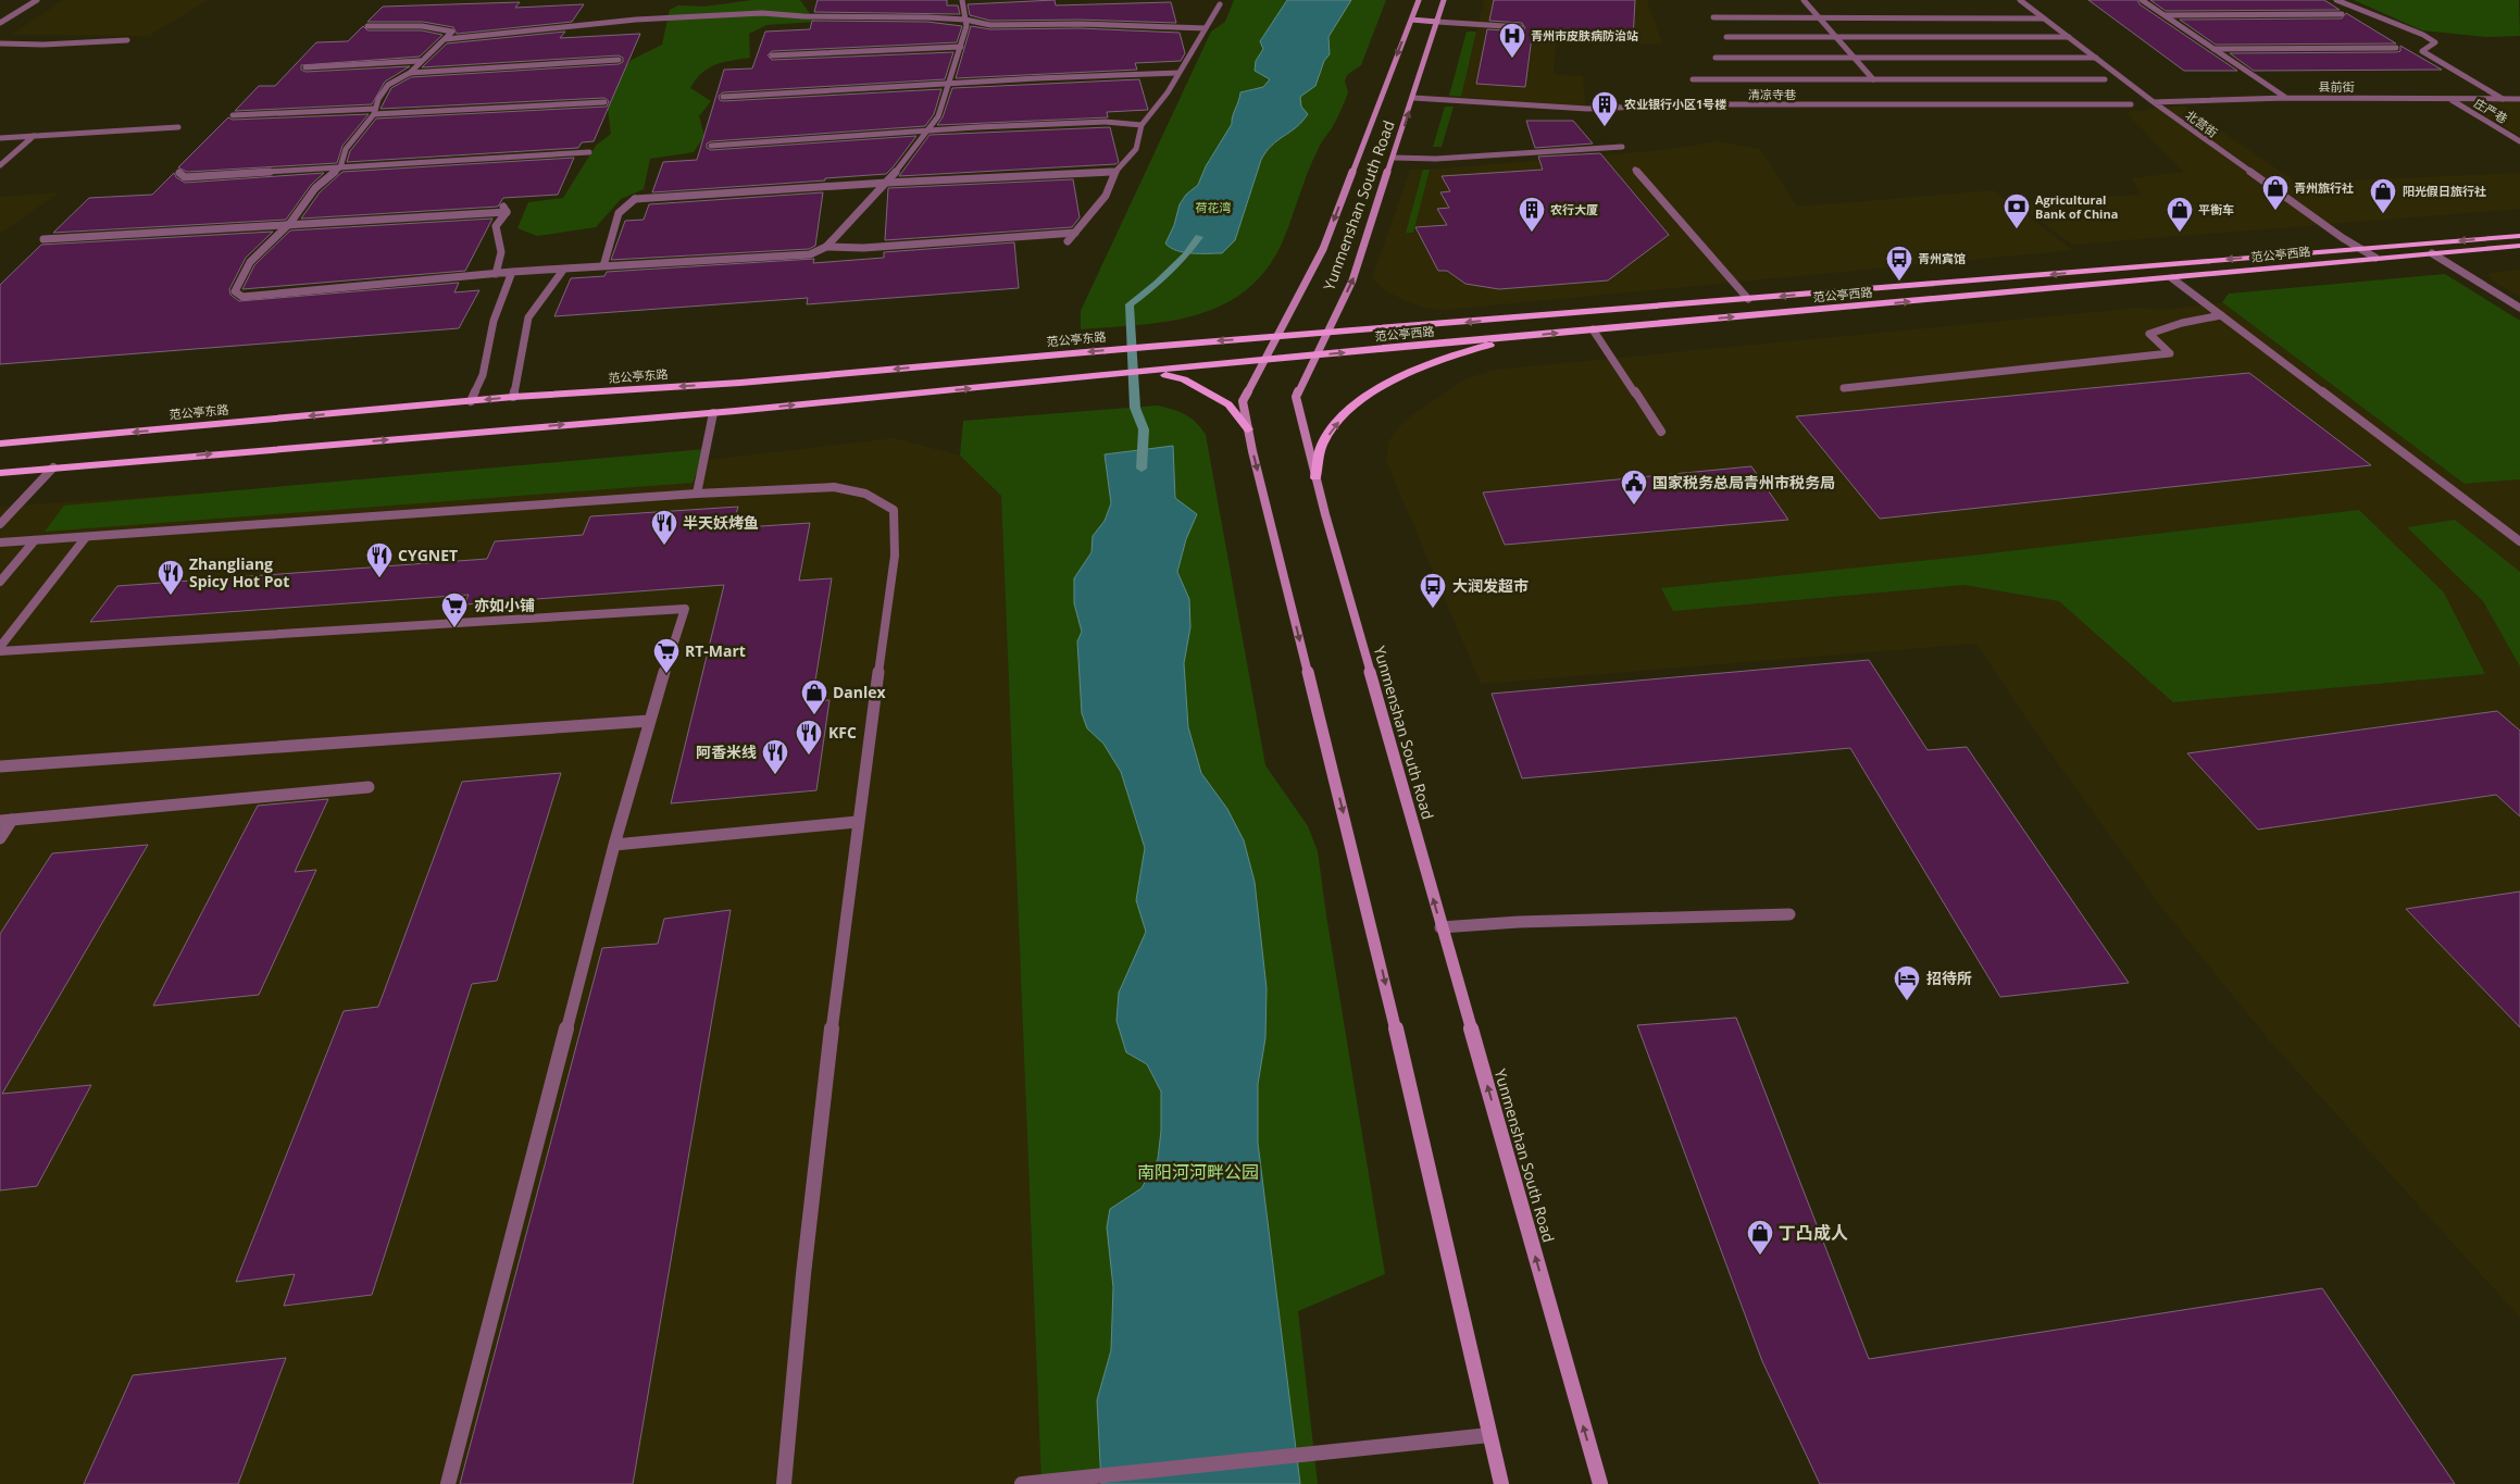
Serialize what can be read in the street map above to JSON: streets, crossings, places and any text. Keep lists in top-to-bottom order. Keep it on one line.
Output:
{"streets":{"main road":["Yunmenshan South Road","范公亭西路","范公亭东路"],"street":["县前街","清凉寺巷","庄严巷","北营街"]},"crossings":[["县前街","庄严巷"],["县前街","北营街"],["清凉寺巷","Yunmenshan South Road"],["北营街","范公亭西路"],["Yunmenshan South Road","范公亭西路"],["Yunmenshan South Road","范公亭东路"],["范公亭西路","范公亭东路"]],"parks":["荷花湾","南阳河河畔公园"],"places":{"hospital":["青州市皮肤病防治站"],"building":["农业银行小区1号楼","农行大厦"],"shop":["青州旅行社","阳光假日旅行社","平衡车","Danlex","丁凸成人"],"bank":["Agricultural Bank of China"],"bus stop":["青州宾馆","大润发超市"],"public building":["国家税务总局青州市税务局"],"restaurant":["半天妖烤鱼","CYGNET","Zhangliang Spicy Hot Pot","KFC","阿香米线"],"supermarket":["亦如小铺","RT-Mart"],"hotel":["招待所"]}}
